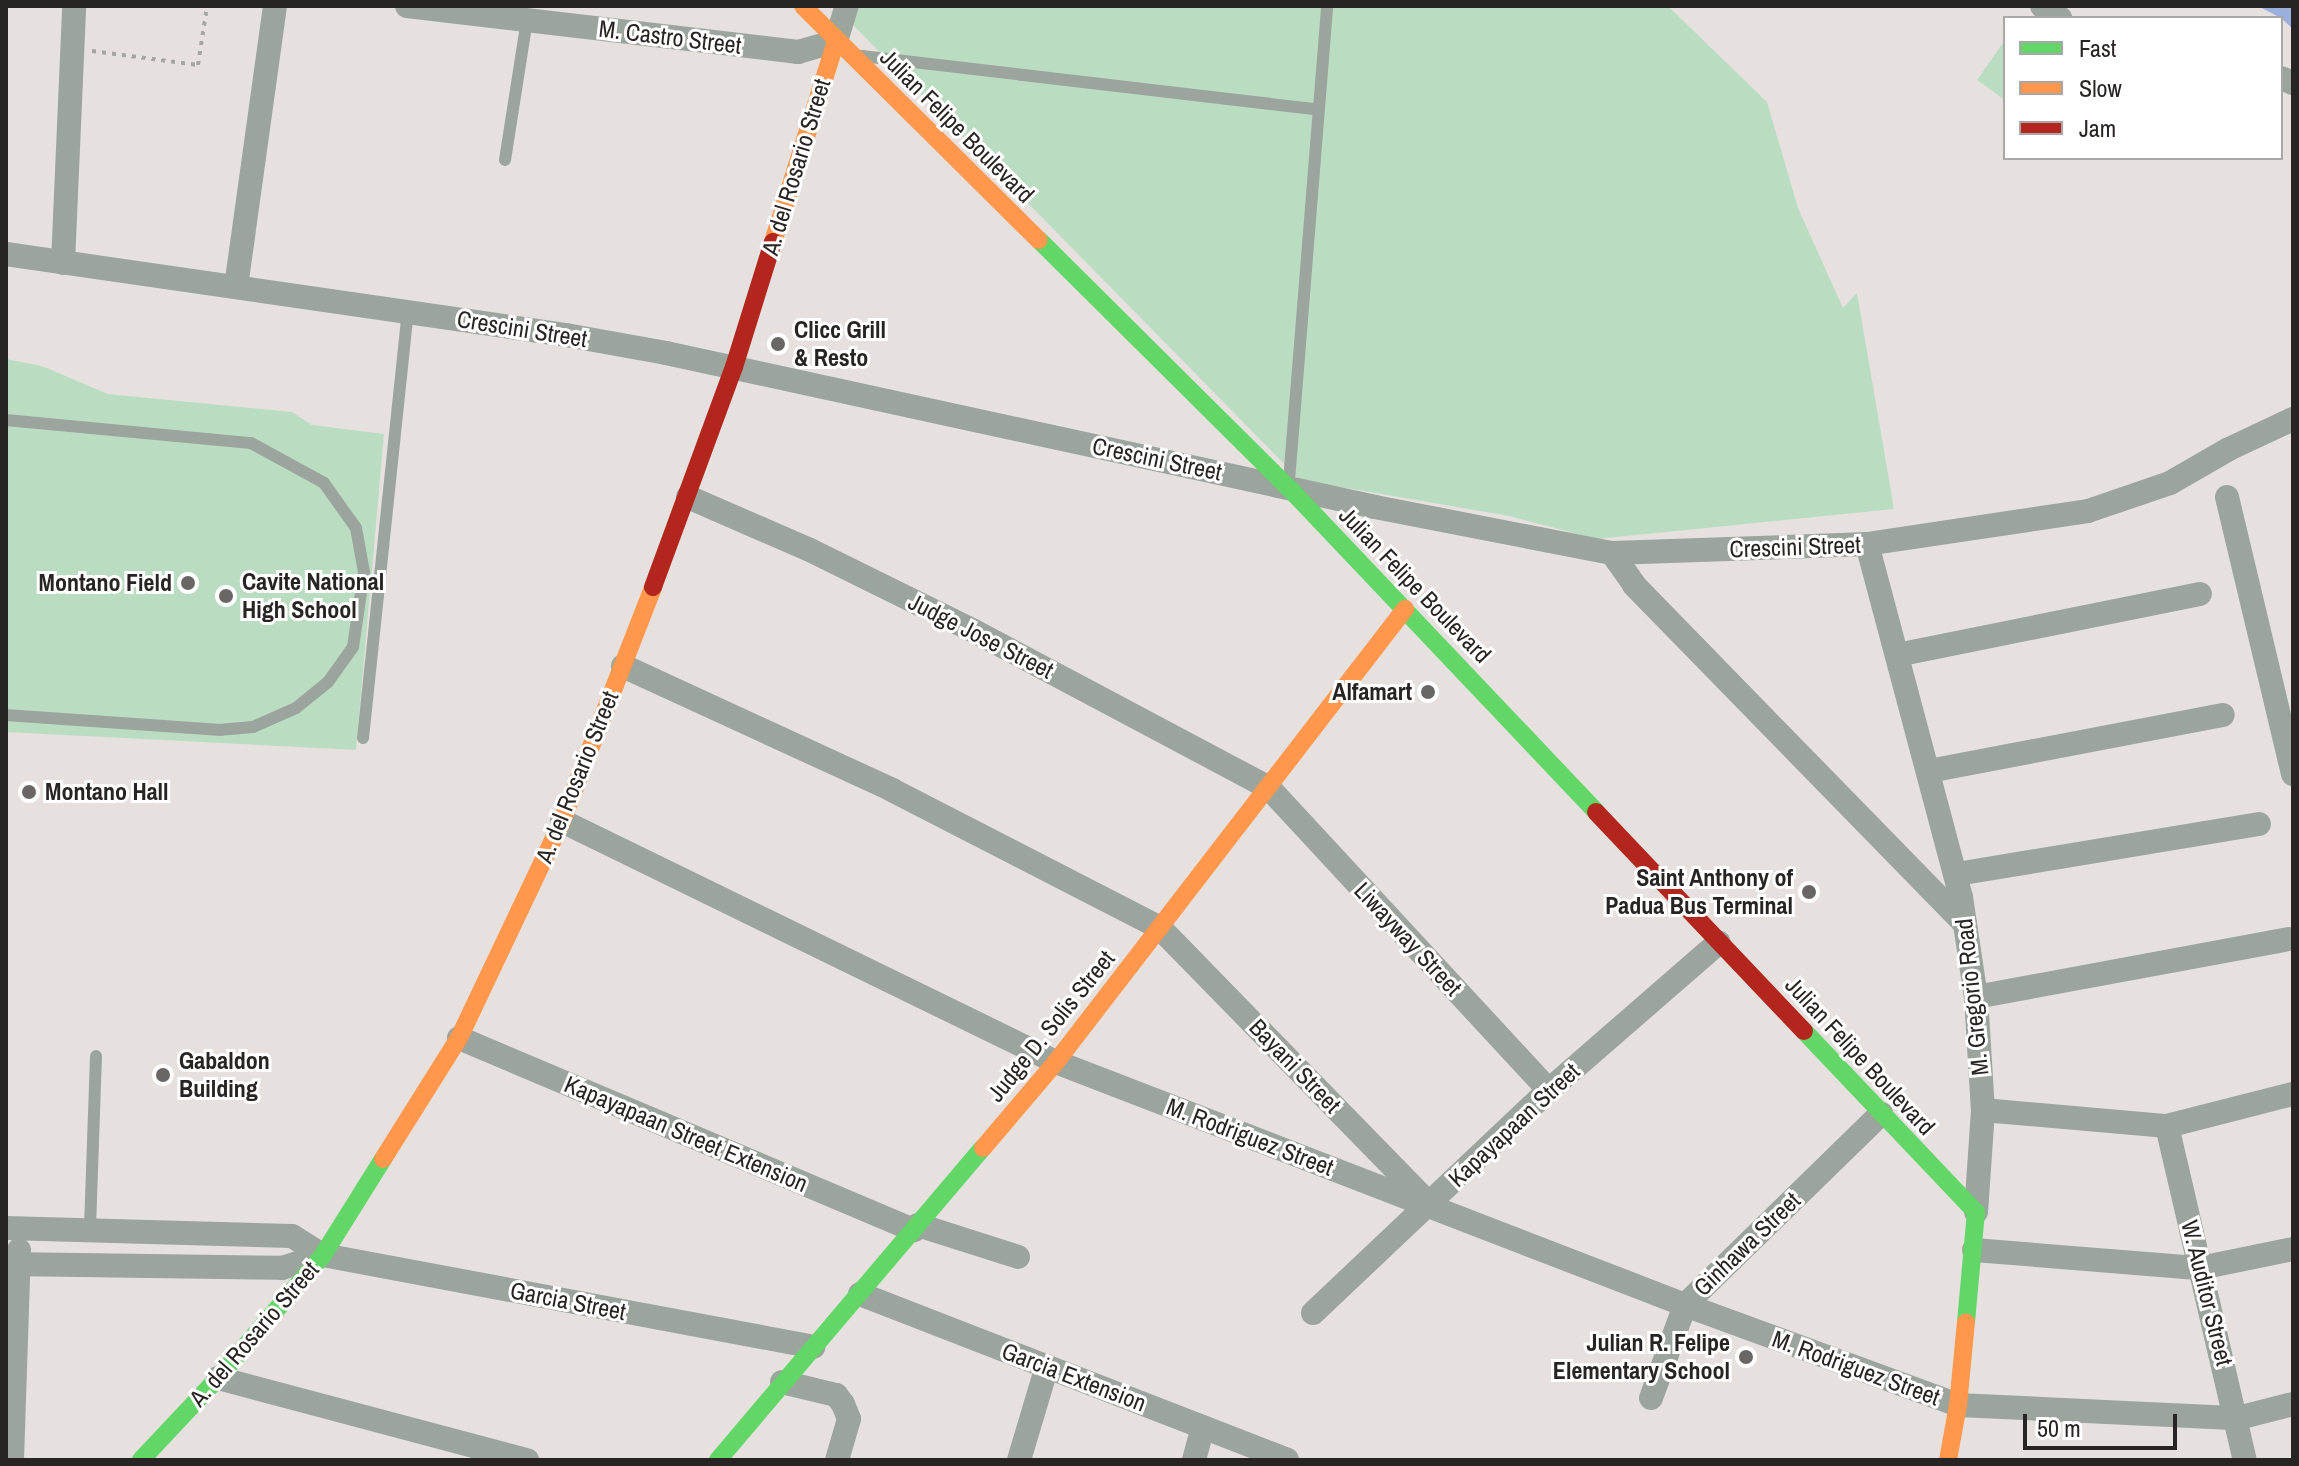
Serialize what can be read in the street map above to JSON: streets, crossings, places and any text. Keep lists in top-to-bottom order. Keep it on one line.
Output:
{"streets":{"street":["M. Castro Street","Julian Felipe Boulevard","A. del Rosario Street","Crescini Street","Judge Jose Street","Liwayway Street","M. Gregorio Road","Judge D. Solis Street","Bayani Street","Kapayapaan Street","Kapayapaan Street Extension","M. Rodriguez Street","Ginhawa Street","W. Auditor Street","Garcia Street","Garcia Extension"]},"crossings":[["M. Castro Street","Julian Felipe Boulevard"],["M. Castro Street","A. del Rosario Street"],["Julian Felipe Boulevard","A. del Rosario Street"],["Julian Felipe Boulevard","Crescini Street"],["Julian Felipe Boulevard","M. Gregorio Road"],["Julian Felipe Boulevard","Judge D. Solis Street"],["Julian Felipe Boulevard","Kapayapaan Street"],["Julian Felipe Boulevard","Ginhawa Street"],["A. del Rosario Street","Crescini Street"],["A. del Rosario Street","Judge Jose Street"],["A. del Rosario Street","Bayani Street"],["A. del Rosario Street","Kapayapaan Street Extension"],["A. del Rosario Street","M. Rodriguez Street"],["A. del Rosario Street","Garcia Street"],["Crescini Street","M. Gregorio Road"],["Judge Jose Street","Liwayway Street"],["Judge Jose Street","Judge D. Solis Street"],["Liwayway Street","Judge D. Solis Street"],["Liwayway Street","Kapayapaan Street"],["M. Gregorio Road","M. Rodriguez Street"],["Judge D. Solis Street","Bayani Street"],["Judge D. Solis Street","Kapayapaan Street Extension"],["Judge D. Solis Street","M. Rodriguez Street"],["Judge D. Solis Street","Garcia Street"],["Judge D. Solis Street","Garcia Extension"],["Bayani Street","Kapayapaan Street"],["Bayani Street","M. Rodriguez Street"],["Kapayapaan Street","M. Rodriguez Street"],["M. Rodriguez Street","Ginhawa Street"],["M. Rodriguez Street","W. Auditor Street"]],"places":["Clicc Grill & Resto","Montano Field","Cavite National High School","Alfamart","Montano Hall","Saint Anthony of Padua Bus Terminal","Gabaldon Building","Julian R. Felipe Elementary School"],"legend":["Fast","Slow","Jam"],"scale_bar":"50 m"}
